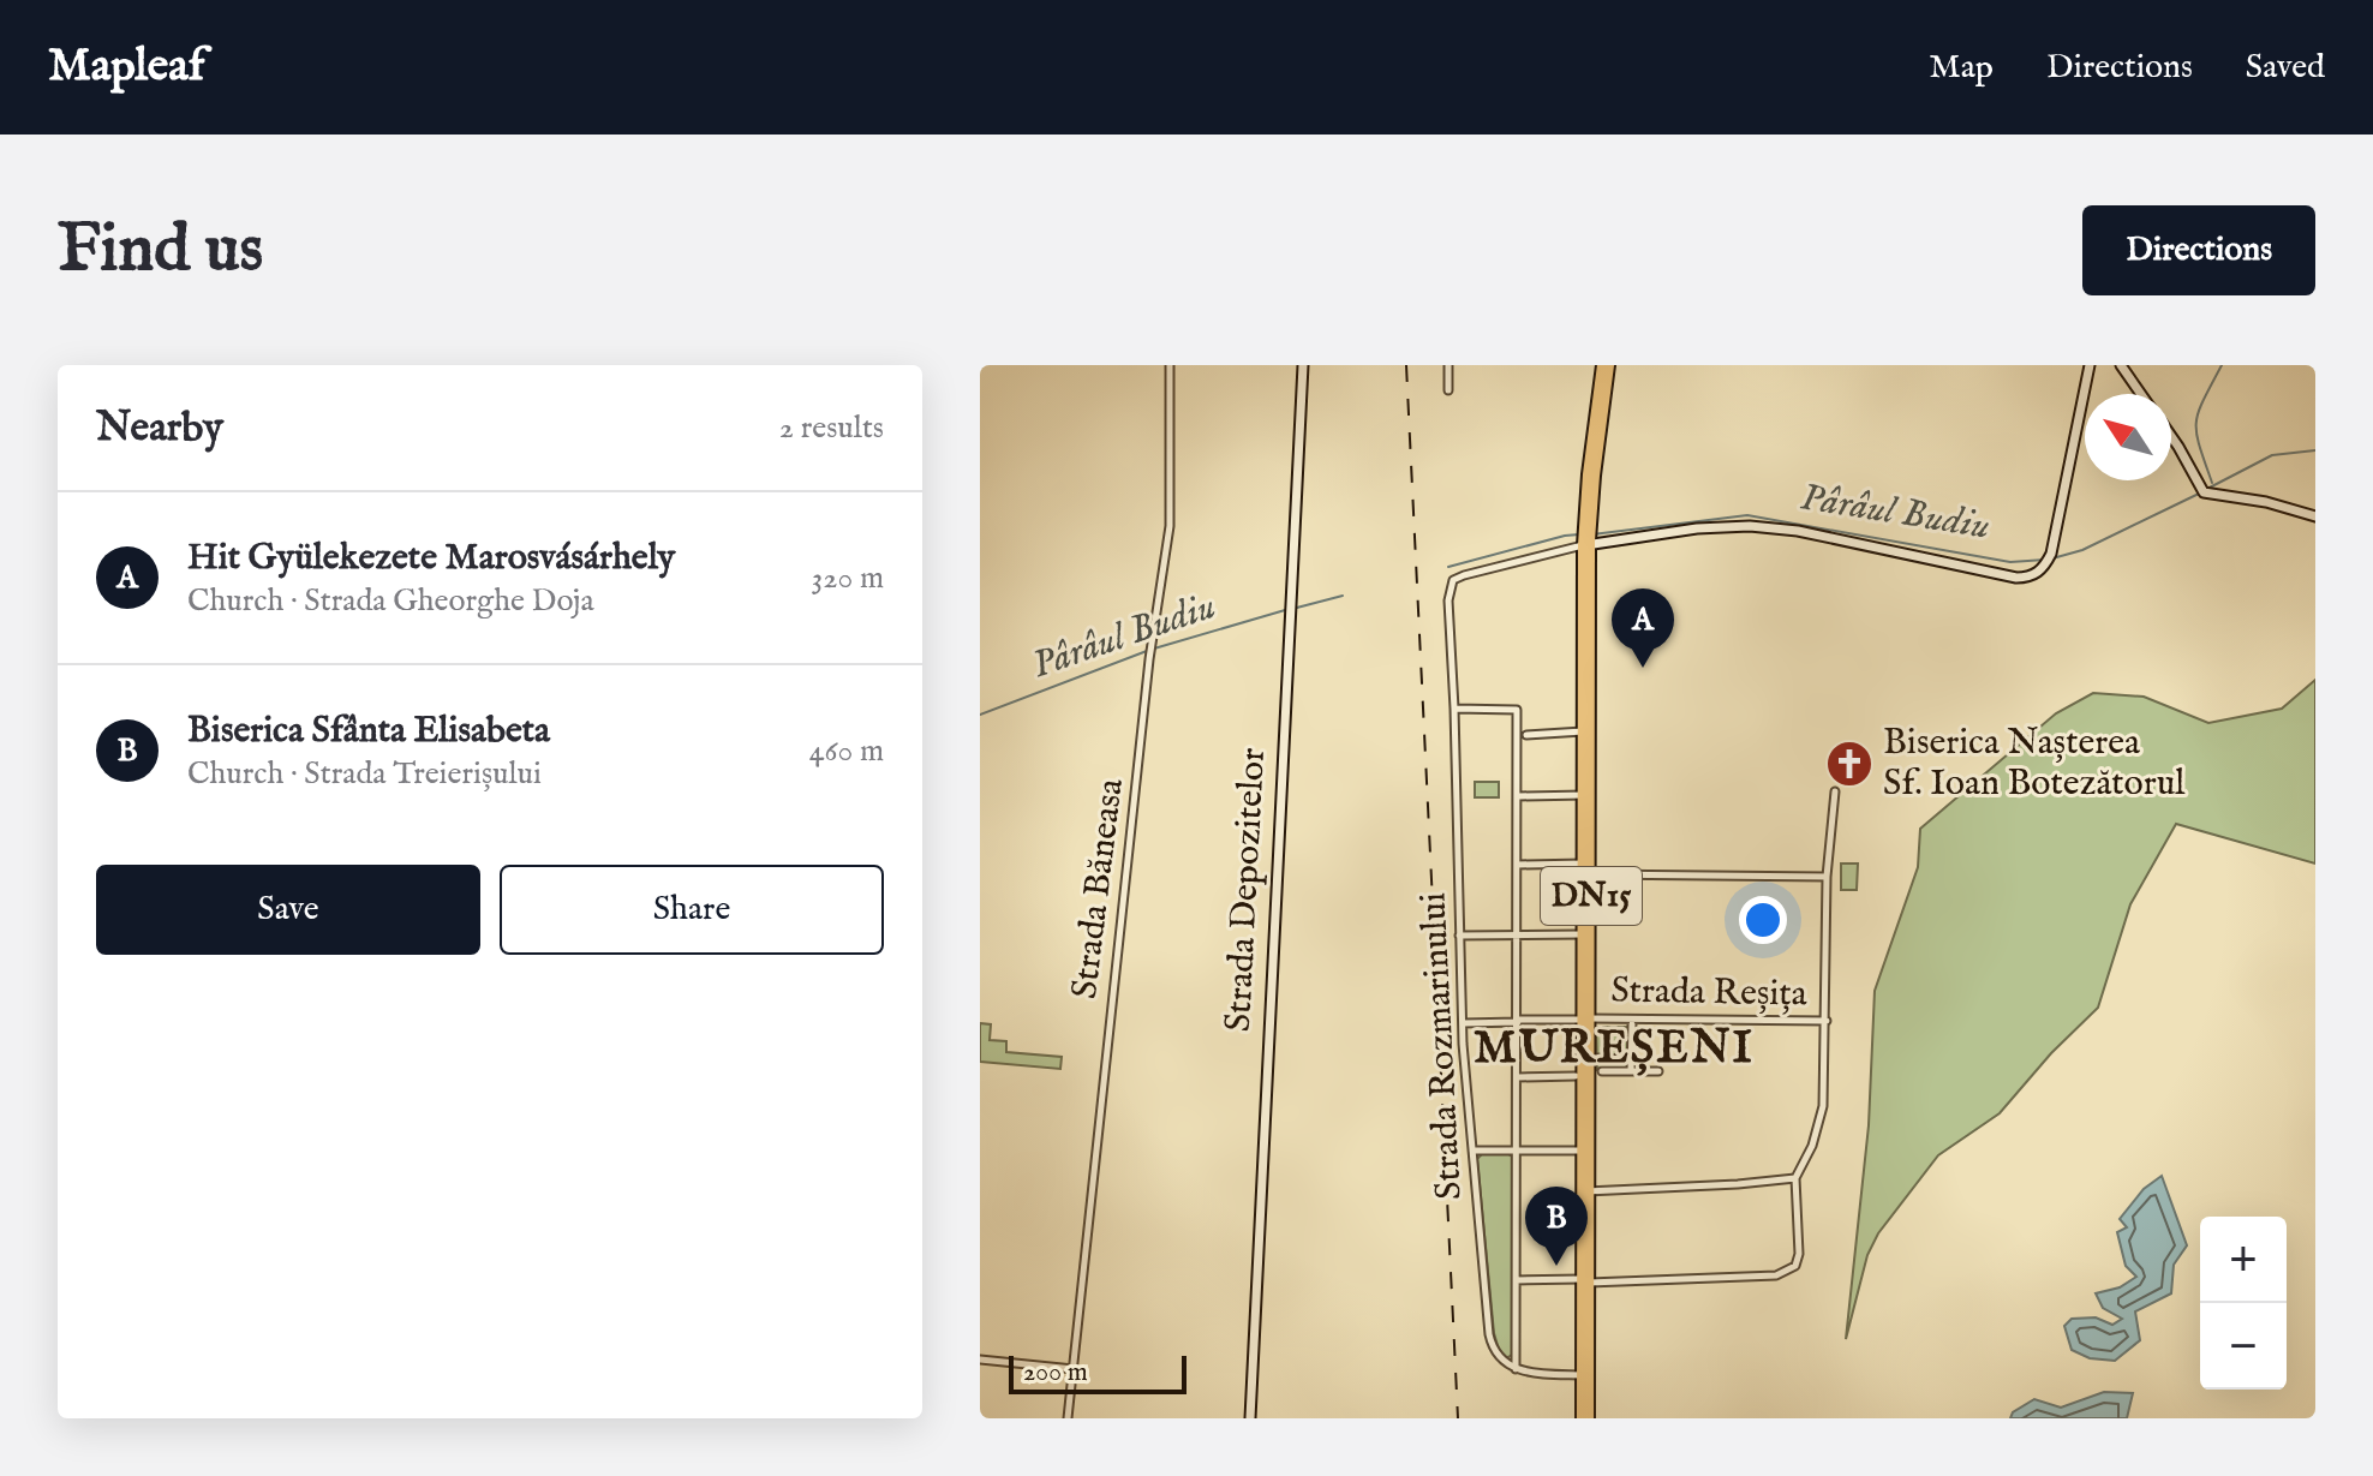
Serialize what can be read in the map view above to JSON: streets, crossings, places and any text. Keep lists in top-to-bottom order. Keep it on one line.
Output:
{"streets":{"main road":["DN15"],"street":["Strada Băneasa","Strada Depozitelor","Strada Reșița","Strada Rozmarinului"]},"crossings":[["DN15","Strada Reșița"],["DN15","Strada Rozmarinului"],["Strada Reșița","Strada Rozmarinului"]],"districts":["MUREȘENI"],"water":["Pârâul Budiu"],"places":{"church":["Biserica Nașterea Sf. Ioan Botezătorul"]},"scale_bar":"200 m","north":"top left","page":{"header":"Mapleaf","nav":["Map","Directions","Saved"],"buttons":["Directions",["Save","Share"]],"title":"Find us","heading":["Nearby","2 results"],"list":[{"mark":"A","name":"Hit Gyülekezete Marosvásárhely","note":"Church · Strada Gheorghe Doja","value":"320 m"},{"mark":"B","name":"Biserica Sfânta Elisabeta","note":"Church · Strada Treierișului","value":"460 m"}],"pins":["A","B"],"map_buttons":["+","−"],"scale":"200 m"}}
